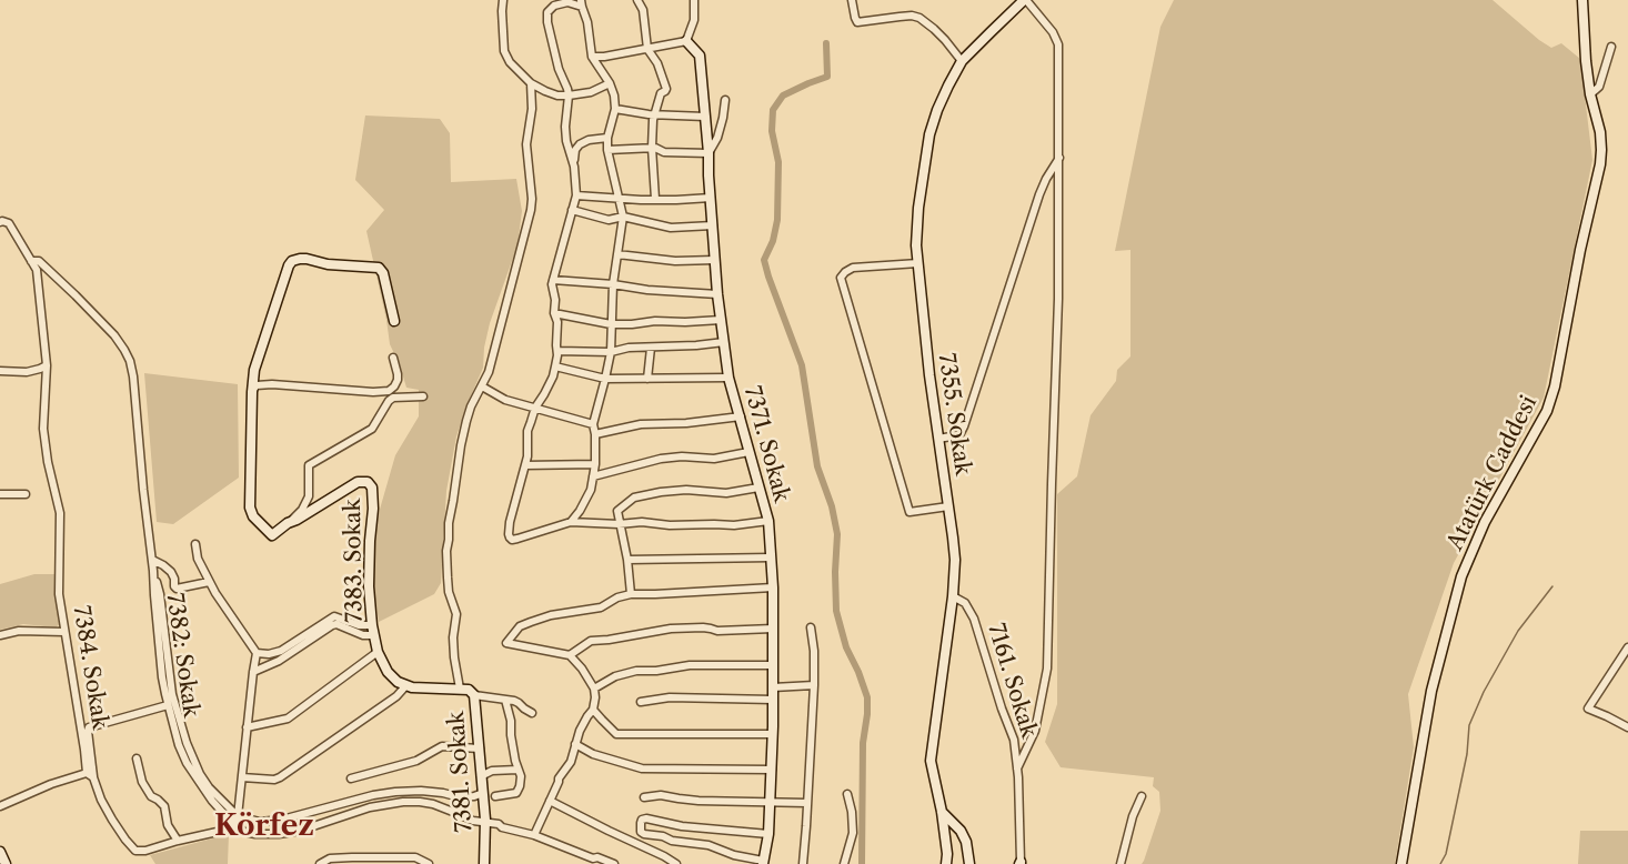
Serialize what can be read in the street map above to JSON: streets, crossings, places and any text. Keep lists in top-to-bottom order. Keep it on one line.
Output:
{"streets":{"street":["7355. Sokak","7371. Sokak","Atatürk Caddesi","7383. Sokak","7382: Sokak","7384. Sokak","7161. Sokak","7381. Sokak"]},"crossings":[["7355. Sokak","7161. Sokak"],["7382: Sokak","7384. Sokak"]],"districts":["Körfez"]}
